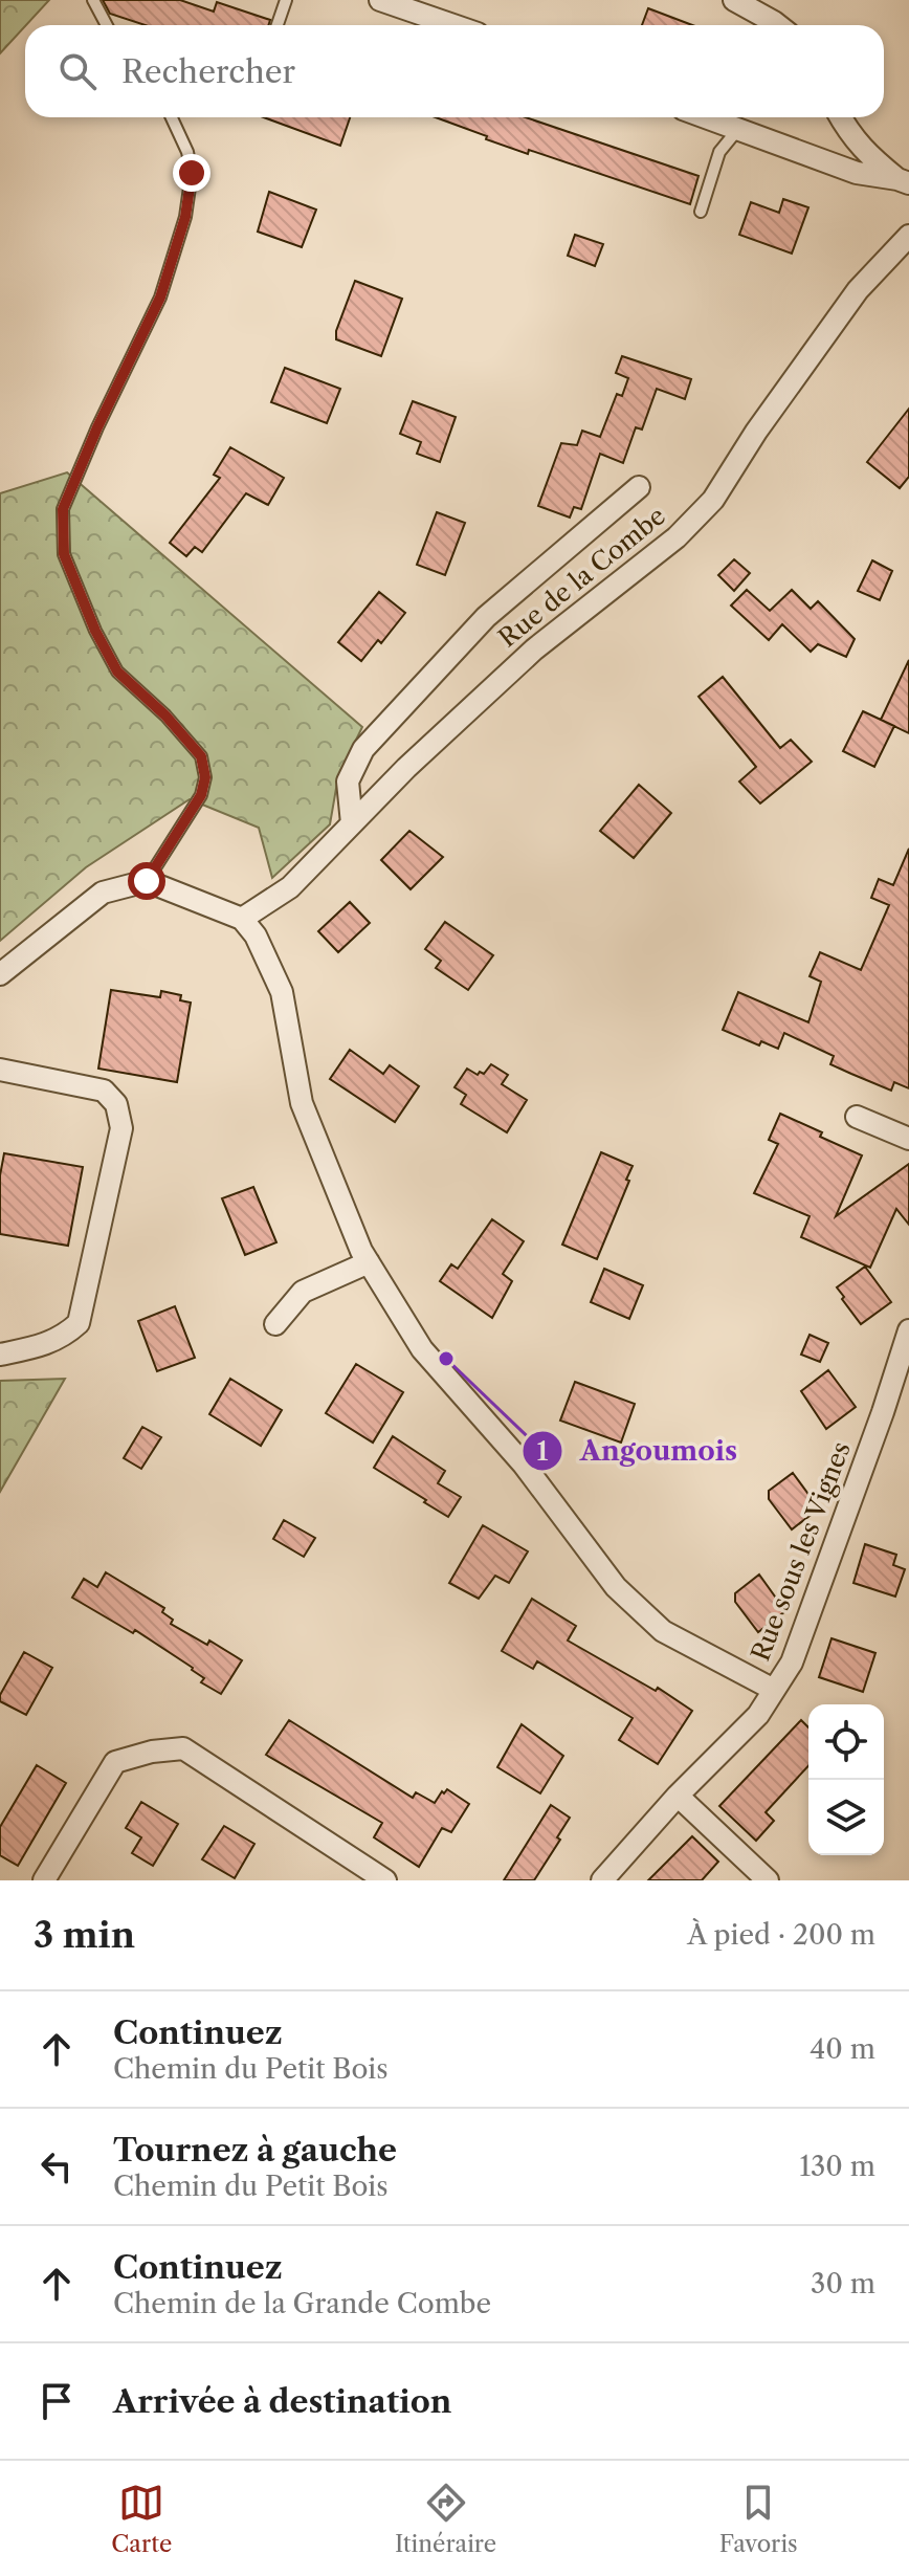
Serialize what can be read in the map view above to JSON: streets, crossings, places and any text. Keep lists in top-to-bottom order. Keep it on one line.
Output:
{"streets":{"street":["Rue de la Combe","Rue sous les Vignes"]},"places":["Angoumois"],"page":{"search":"Rechercher","heading":["3 min","À pied · 200 m"],"list":[["Continuez","Chemin du Petit Bois","40 m"],["Tournez à gauche","Chemin du Petit Bois","130 m"],["Continuez","Chemin de la Grande Combe","30 m"],"Arrivée à destination"],"nav":["Carte","Itinéraire","Favoris"]}}
